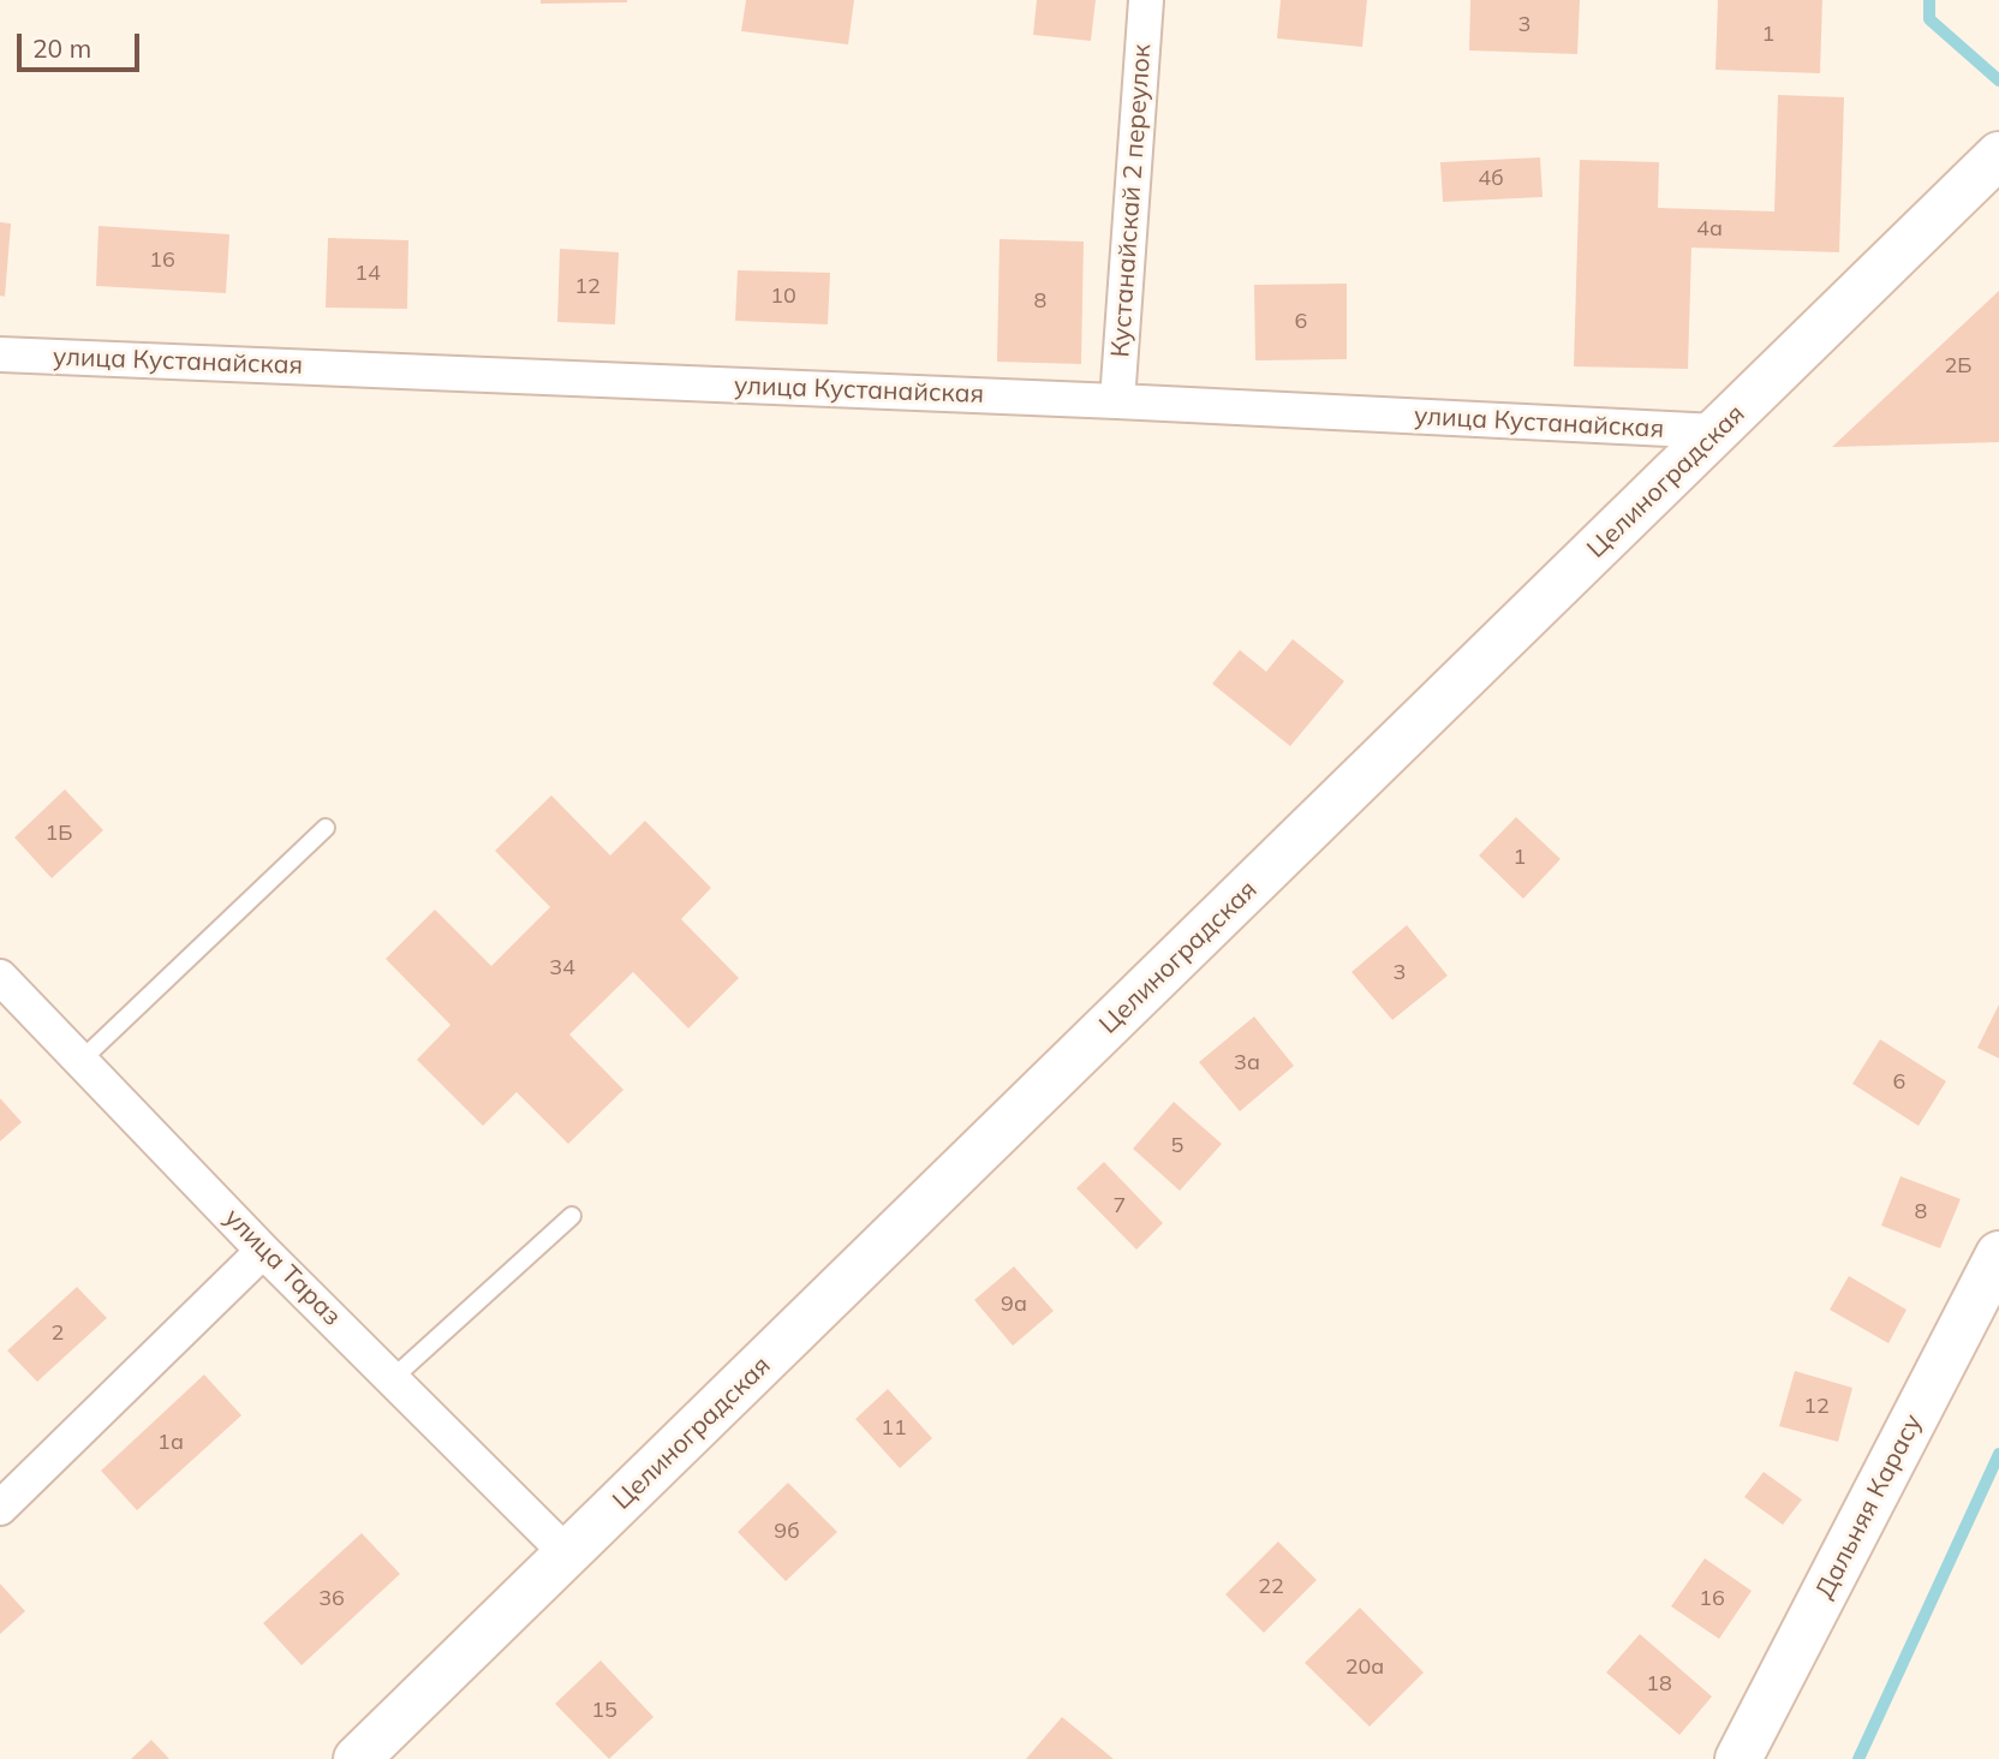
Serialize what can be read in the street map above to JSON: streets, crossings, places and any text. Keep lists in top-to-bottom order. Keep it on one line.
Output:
{"streets":{"street":["Кустанайскай 2 переулок","улица Кустанайская","Целиноградская","улица Тараз","Дальняя Карасу"]},"crossings":[["Кустанайскай 2 переулок","улица Кустанайская"],["улица Кустанайская","Целиноградская"],["Целиноградская","улица Тараз"]],"house_numbers":["3","1","4б","4а","16","14","12","10","8","6","2Б","1Б","1","34","3","3а","6","5","7","8","9а","2","12","11","1а","9б","22","36","16","20а","18","15"],"scale_bar":"20 m"}
